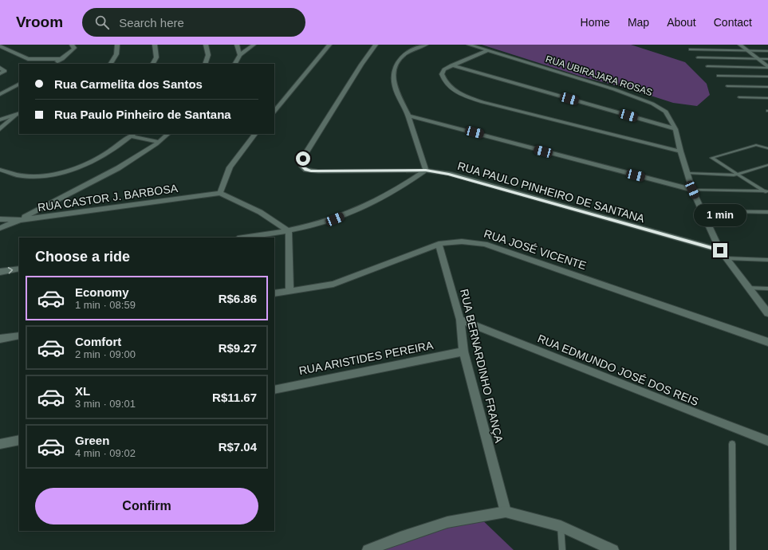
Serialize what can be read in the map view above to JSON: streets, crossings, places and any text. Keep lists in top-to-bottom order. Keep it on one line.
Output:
{"streets":{"street":["RUA UBIRAJARA ROSAS","RUA PAULO PINHEIRO DE SANTANA","RUA CASTOR J. BARBOSA","RUA JOSÉ VICENTE","RUA ARISTIDES PEREIRA","RUA BERNARDINHO FRANÇA","RUA EDMUNDO JOSÉ DOS REIS"]},"crossings":[["RUA UBIRAJARA ROSAS","RUA PAULO PINHEIRO DE SANTANA"],["RUA JOSÉ VICENTE","RUA BERNARDINHO FRANÇA"],["RUA ARISTIDES PEREIRA","RUA BERNARDINHO FRANÇA"],["RUA BERNARDINHO FRANÇA","RUA EDMUNDO JOSÉ DOS REIS"]],"page":{"header":"Vroom","search":"Search here","nav":["Home","Map","About","Contact"],"banner":["Rua Carmelita dos Santos","Rua Paulo Pinheiro de Santana"],"bubble":"1 min","heading":"Choose a ride","list":[{"name":"Economy","note":"1 min · 08:59","value":"R$6.86"},{"name":"Comfort","note":"2 min · 09:00","value":"R$9.27"},{"name":"XL","note":"3 min · 09:01","value":"R$11.67"},{"name":"Green","note":"4 min · 09:02","value":"R$7.04"}],"buttons":"Confirm"}}
